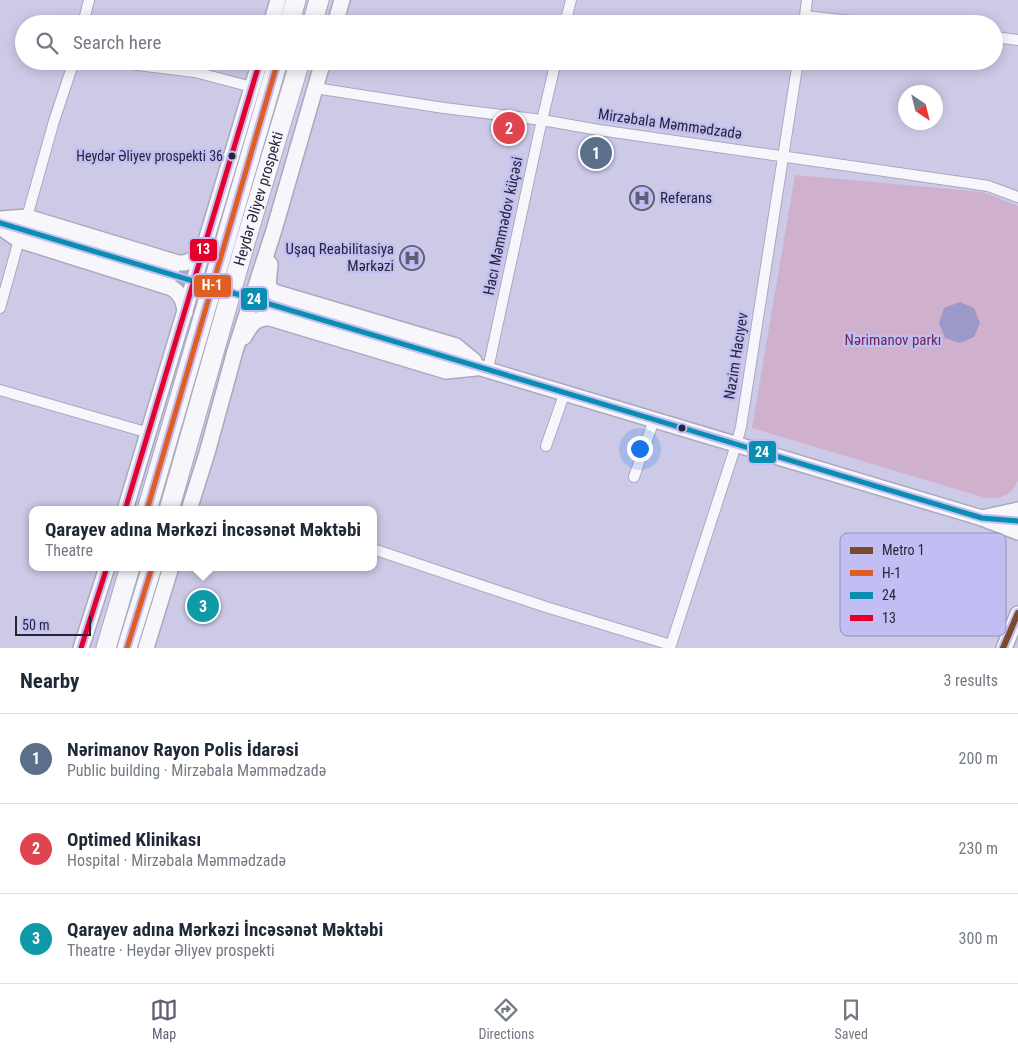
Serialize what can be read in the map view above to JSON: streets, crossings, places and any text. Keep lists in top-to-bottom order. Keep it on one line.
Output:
{"streets":{"highway":["Heydər Əliyev prospekti"],"street":["Mirzəbala Məmmədzadə","Hacı Məmmədov küçəsi","Nazim Hacıyev"]},"crossings":[["Mirzəbala Məmmədzadə","Hacı Məmmədov küçəsi"],["Mirzəbala Məmmədzadə","Nazim Hacıyev"]],"parks":["Nərimanov parkı"],"places":{"other":["Heydər Əliyev prospekti 36"],"hospital":["Referans","Uşaq Reabilitasiya Mərkəzi"]},"lines":["transit line H-1","transit line 13","transit line 24","metro line 1"],"legend":["Metro 1","H-1","24","13"],"scale_bar":"50 m","north":"bottom right","page":{"search":"Search here","pins":["2","1","3"],"popup":["Qarayev adına Mərkəzi İncəsənət Məktəbi","Theatre"],"scale":"50 m","heading":["Nearby","3 results"],"list":[{"mark":"1","name":"Nərimanov Rayon Polis İdarəsi","note":"Public building · Mirzəbala Məmmədzadə","value":"200 m"},{"mark":"2","name":"Optimed Klinikası","note":"Hospital · Mirzəbala Məmmədzadə","value":"230 m"},{"mark":"3","name":"Qarayev adına Mərkəzi İncəsənət Məktəbi","note":"Theatre · Heydər Əliyev prospekti","value":"300 m"}],"nav":["Map","Directions","Saved"]}}
